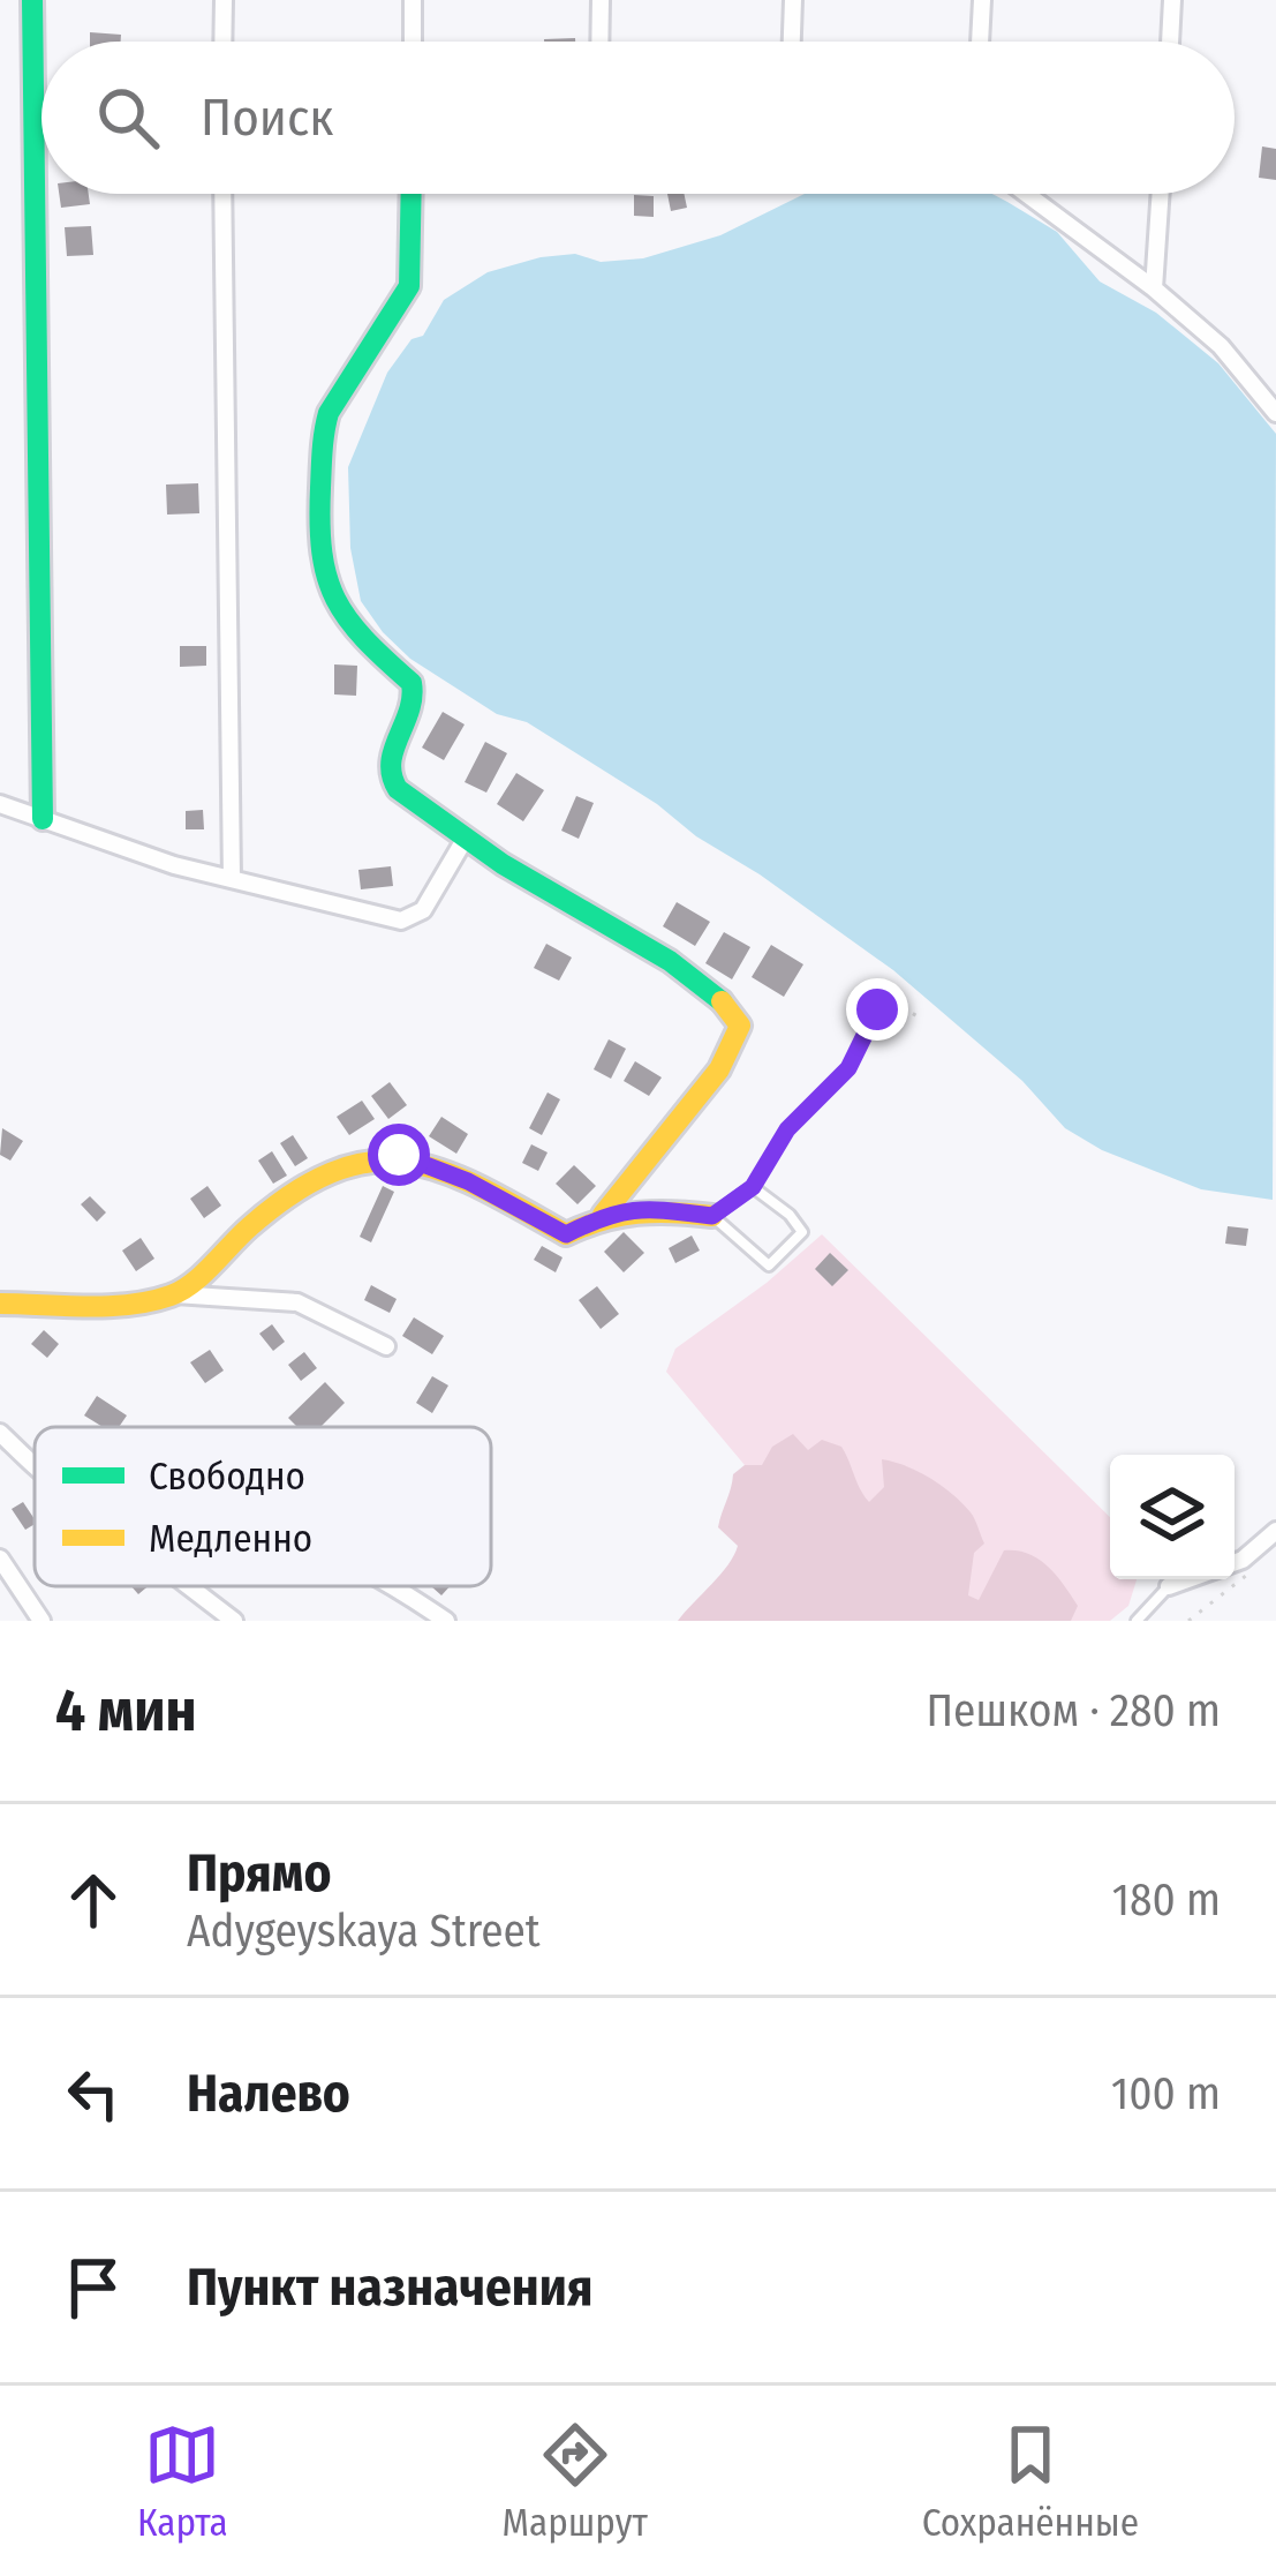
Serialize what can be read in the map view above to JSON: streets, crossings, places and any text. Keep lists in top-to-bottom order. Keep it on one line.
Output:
{"legend":["Свободно","Медленно"],"page":{"search":"Поиск","heading":["4 мин","Пешком · 280 m"],"list":[["Прямо","Adygeyskaya Street","180 m"],["Налево","100 m"],"Пункт назначения"],"nav":["Карта","Маршрут","Сохранённые"]}}
